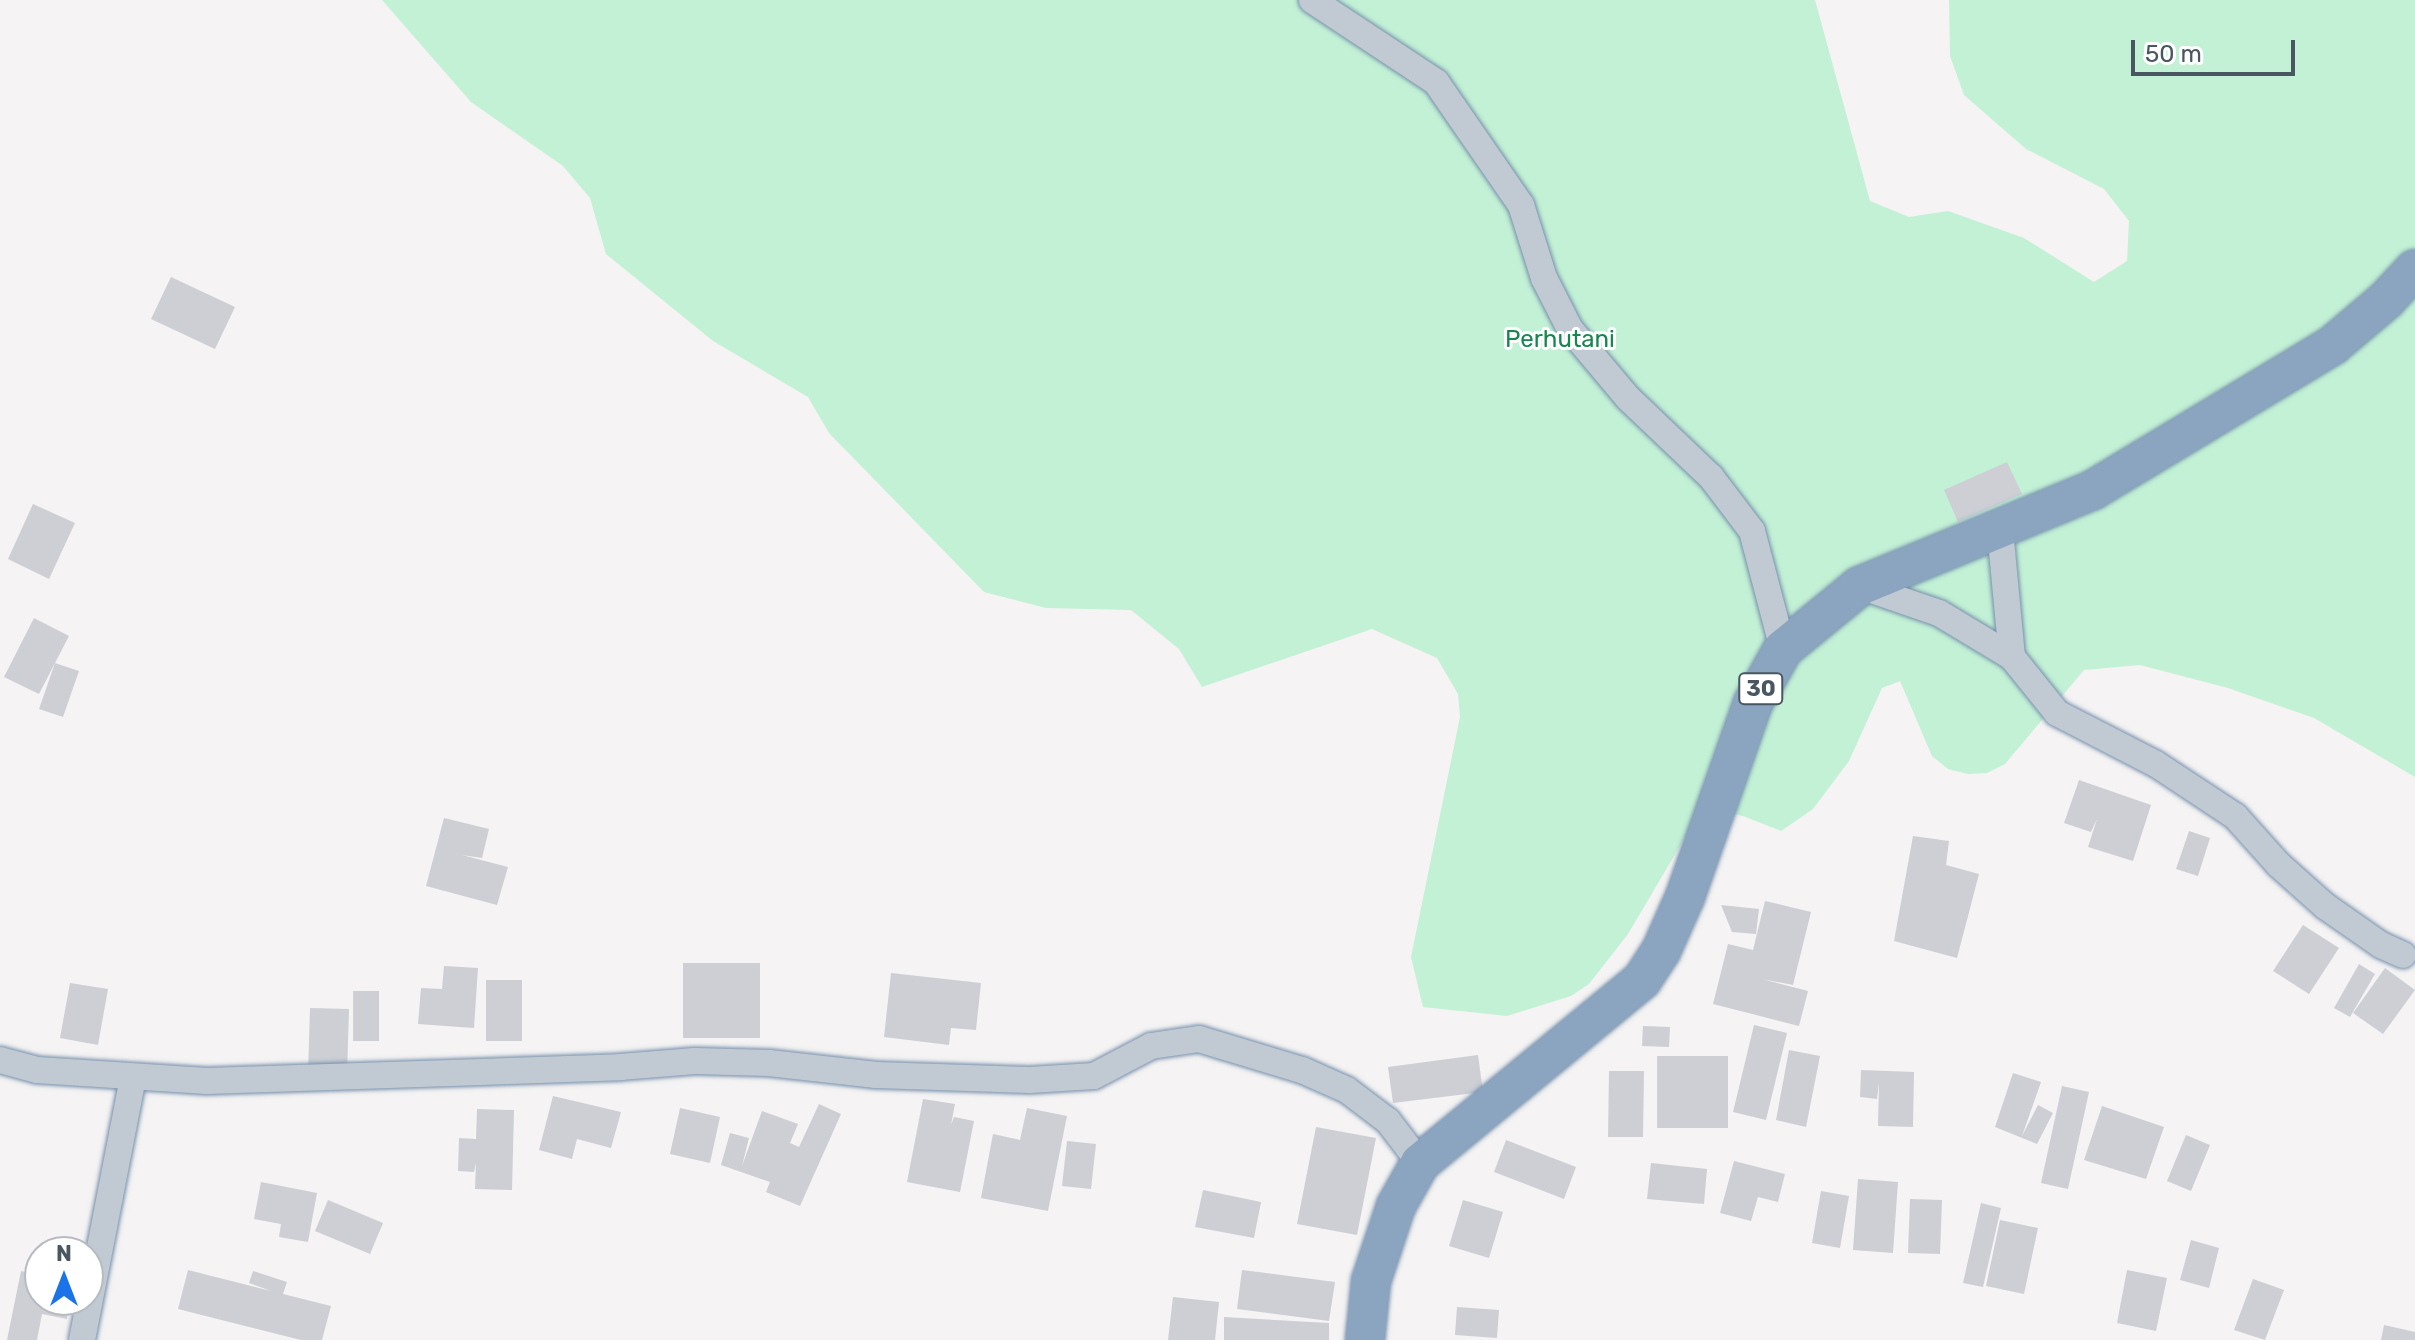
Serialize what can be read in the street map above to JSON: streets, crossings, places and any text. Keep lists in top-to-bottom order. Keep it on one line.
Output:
{"streets":{"highway":["30"]},"parks":["Perhutani"],"scale_bar":"50 m","north":"top"}
